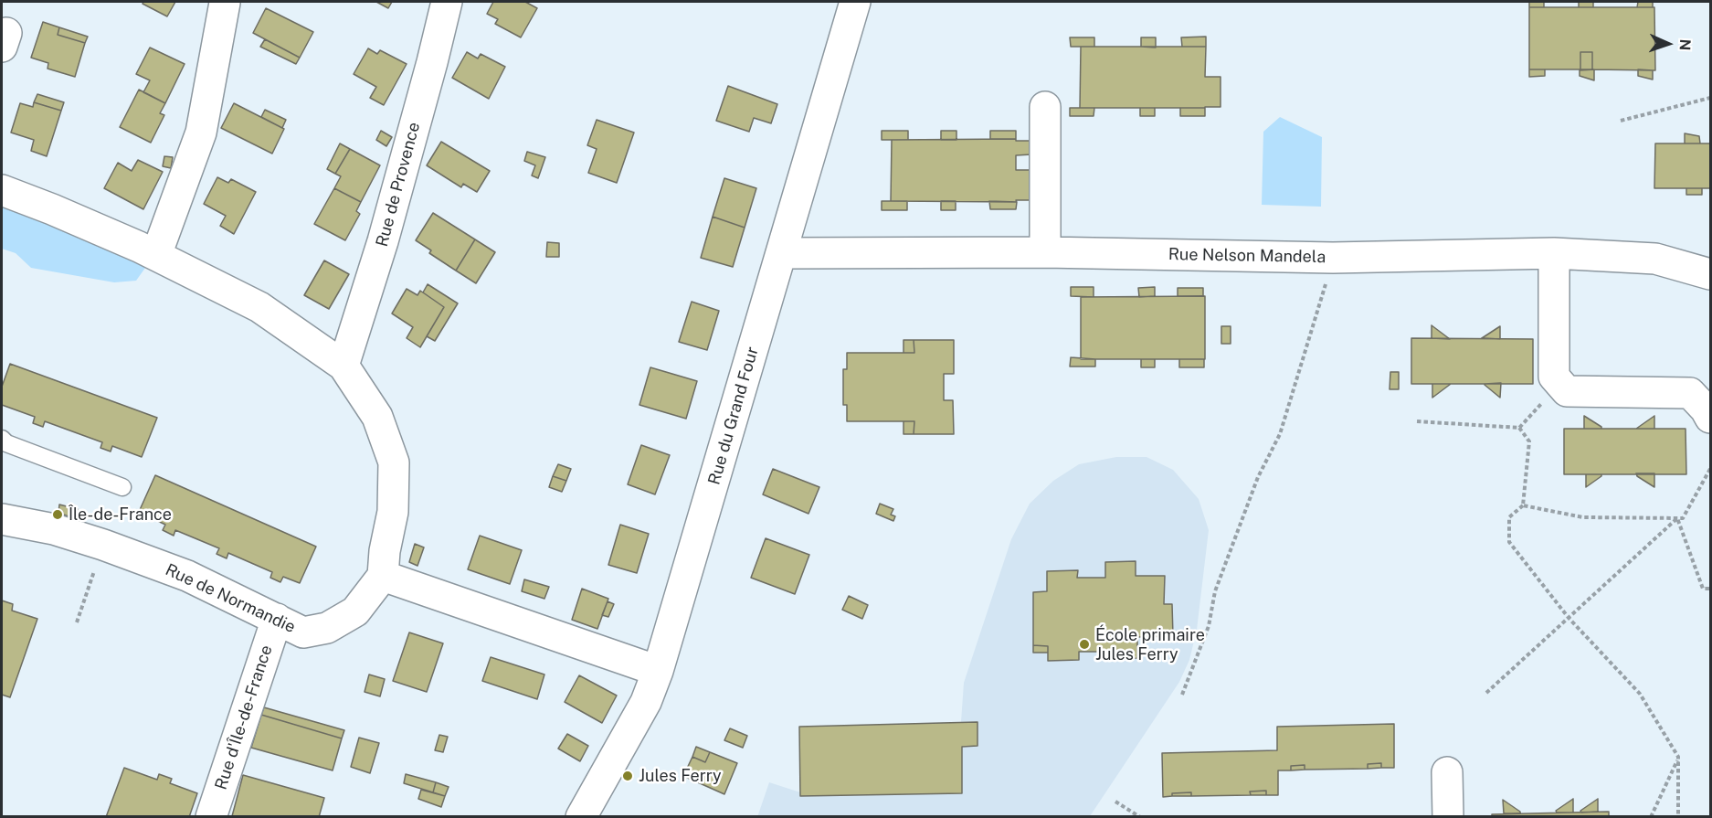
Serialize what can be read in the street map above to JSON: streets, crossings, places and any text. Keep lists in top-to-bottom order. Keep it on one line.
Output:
{"streets":{"street":["Rue de Provence","Rue Nelson Mandela","Rue du Grand Four","Rue de Normandie","Rue d'Île-de-France"]},"crossings":[["Rue Nelson Mandela","Rue du Grand Four"],["Rue de Normandie","Rue d'Île-de-France"]],"places":["Île-de-France","École primaire Jules Ferry","Jules Ferry"],"north":"right"}
